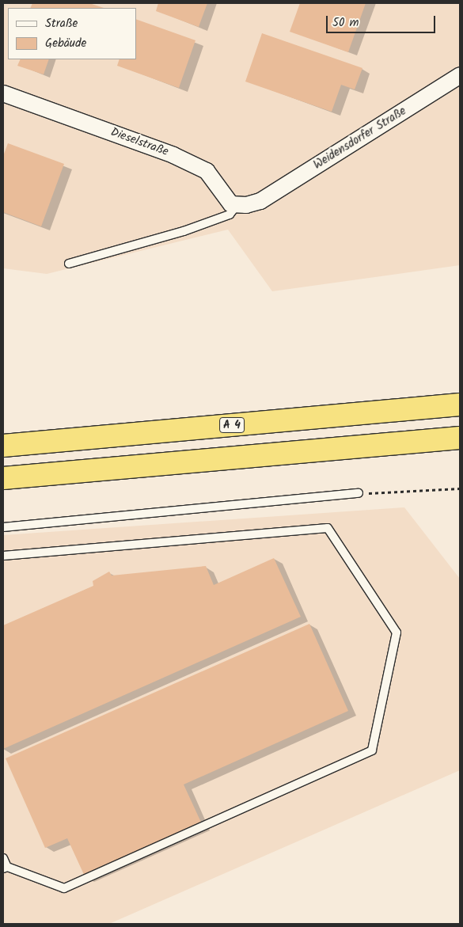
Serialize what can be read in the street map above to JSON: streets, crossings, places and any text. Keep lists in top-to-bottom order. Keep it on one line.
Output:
{"streets":{"highway":["A 4"],"street":["Weidensdorfer Straße","Dieselstraße"]},"crossings":[["Weidensdorfer Straße","Dieselstraße"]],"legend":["Straße","Gebäude"],"scale_bar":"50 m"}
